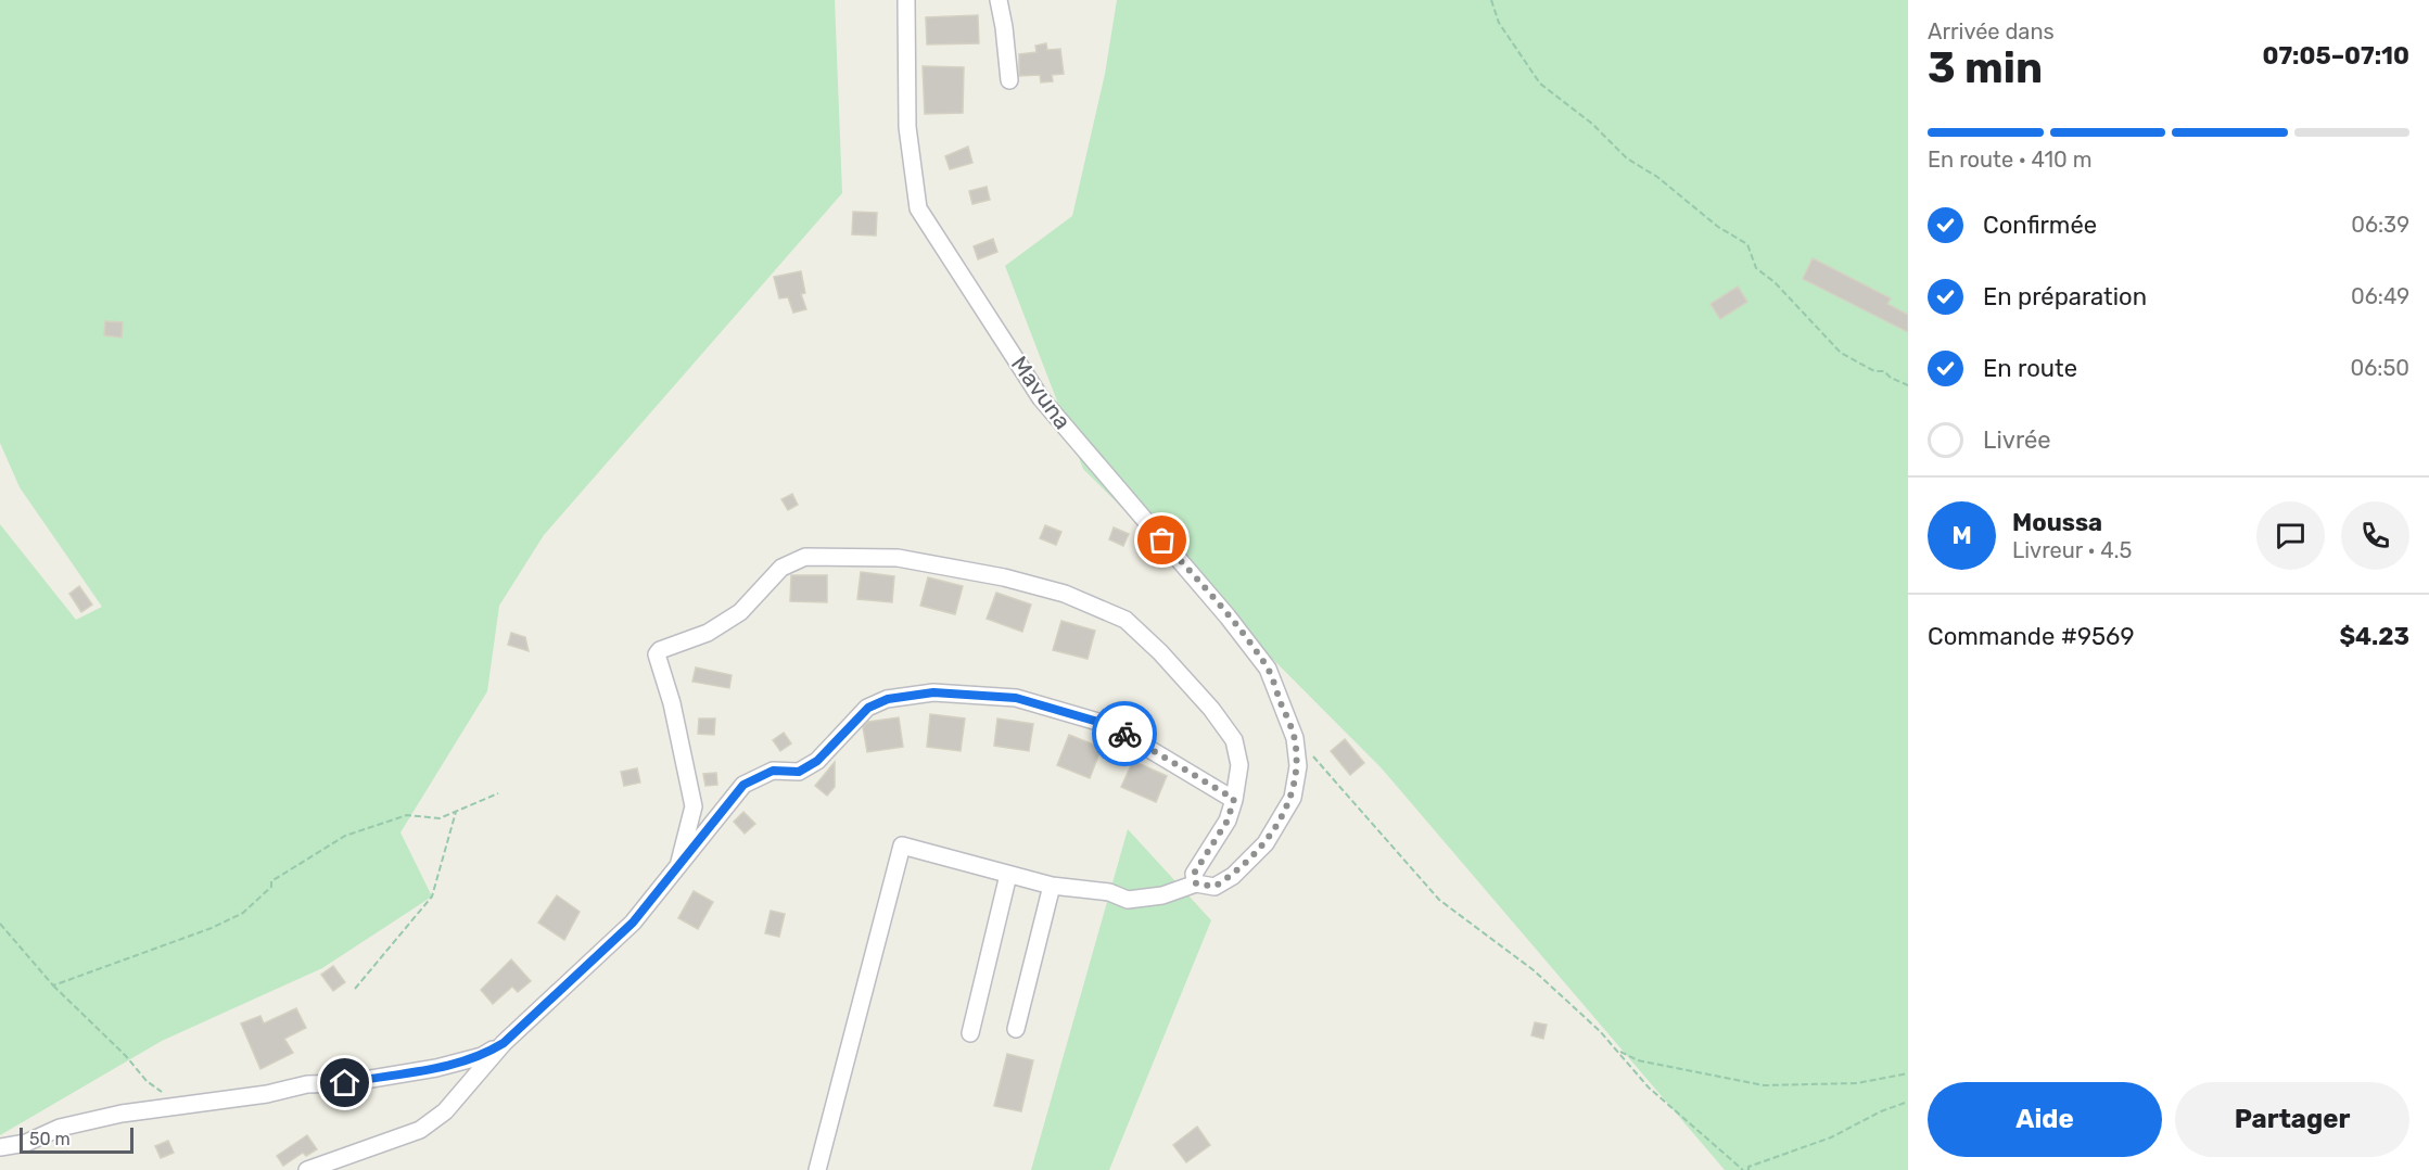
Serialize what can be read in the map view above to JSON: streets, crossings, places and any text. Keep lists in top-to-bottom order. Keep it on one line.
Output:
{"streets":{"street":["Mavuna"]},"scale_bar":"50 m","page":{"heading":["3 min","Arrivée dans","07:05–07:10"],"panel":["Moussa","Livreur · 4.5","Commande #9569","$4.23"],"bar":"En route · 410 m","list":[["Confirmée","06:39"],["En préparation","06:49"],["En route","06:50"],"Livrée"],"round":"M","buttons":["Aide","Partager"],"scale":"50 m"}}
